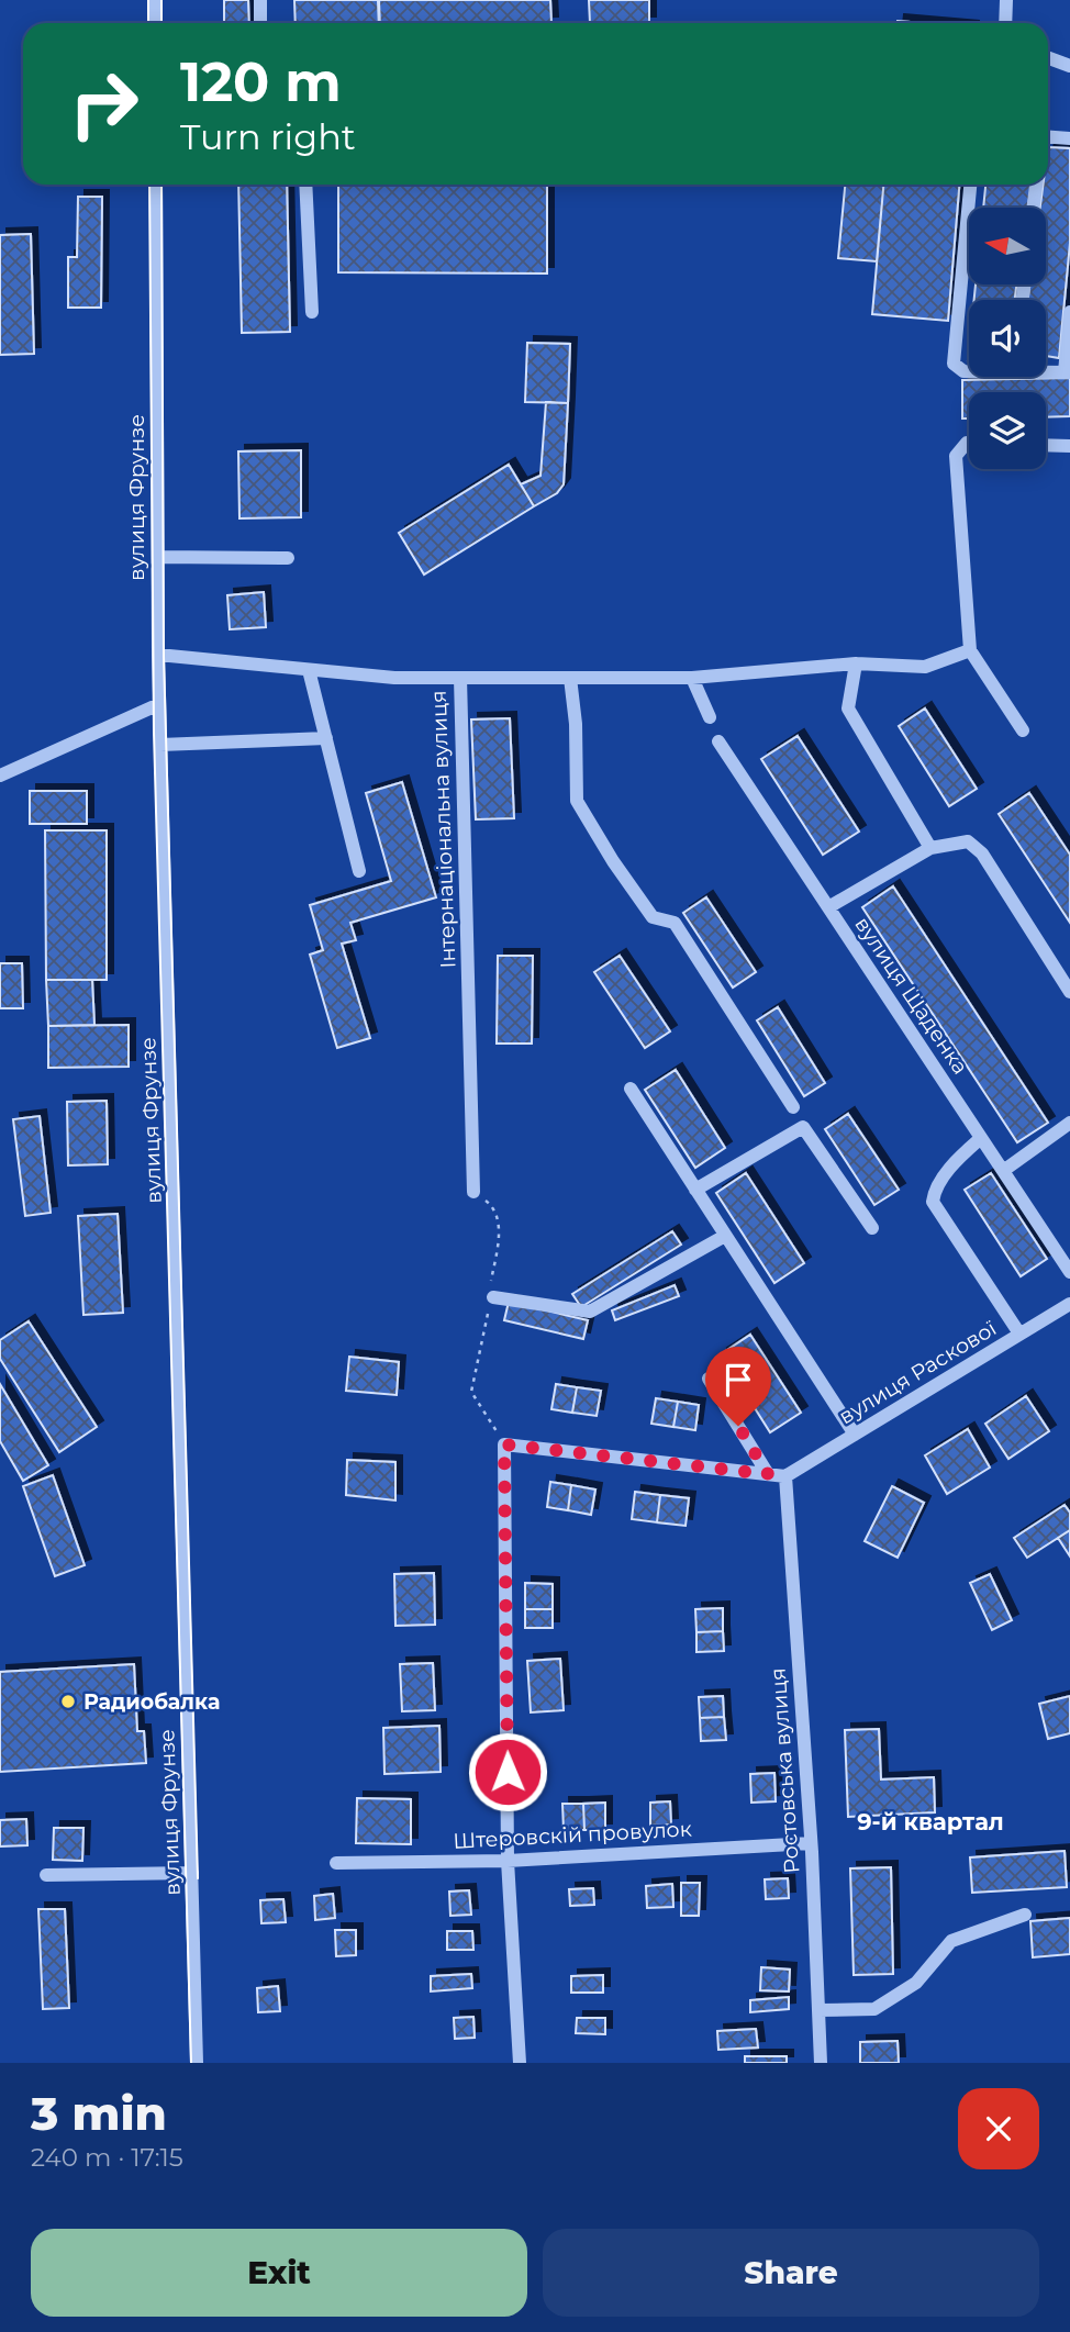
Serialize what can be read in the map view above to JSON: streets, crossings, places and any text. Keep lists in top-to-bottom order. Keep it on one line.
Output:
{"streets":{"street":["вулиця Фрунзе","Інтернаціональна вулиця","вулиця Щаденка","вулиця Раскової","Ростовська вулиця","Штеровскій провулок"]},"crossings":[["вулиця Фрунзе","Інтернаціональна вулиця"],["вулиця Раскової","Ростовська вулиця"],["Ростовська вулиця","Штеровскій провулок"]],"districts":["9-й квартал"],"places":["Радиобалка"],"north":"left","page":{"turn":["120 m","Turn right"],"heading":["3 min","240 m · 17:15"],"buttons":["Exit","Share"]}}
